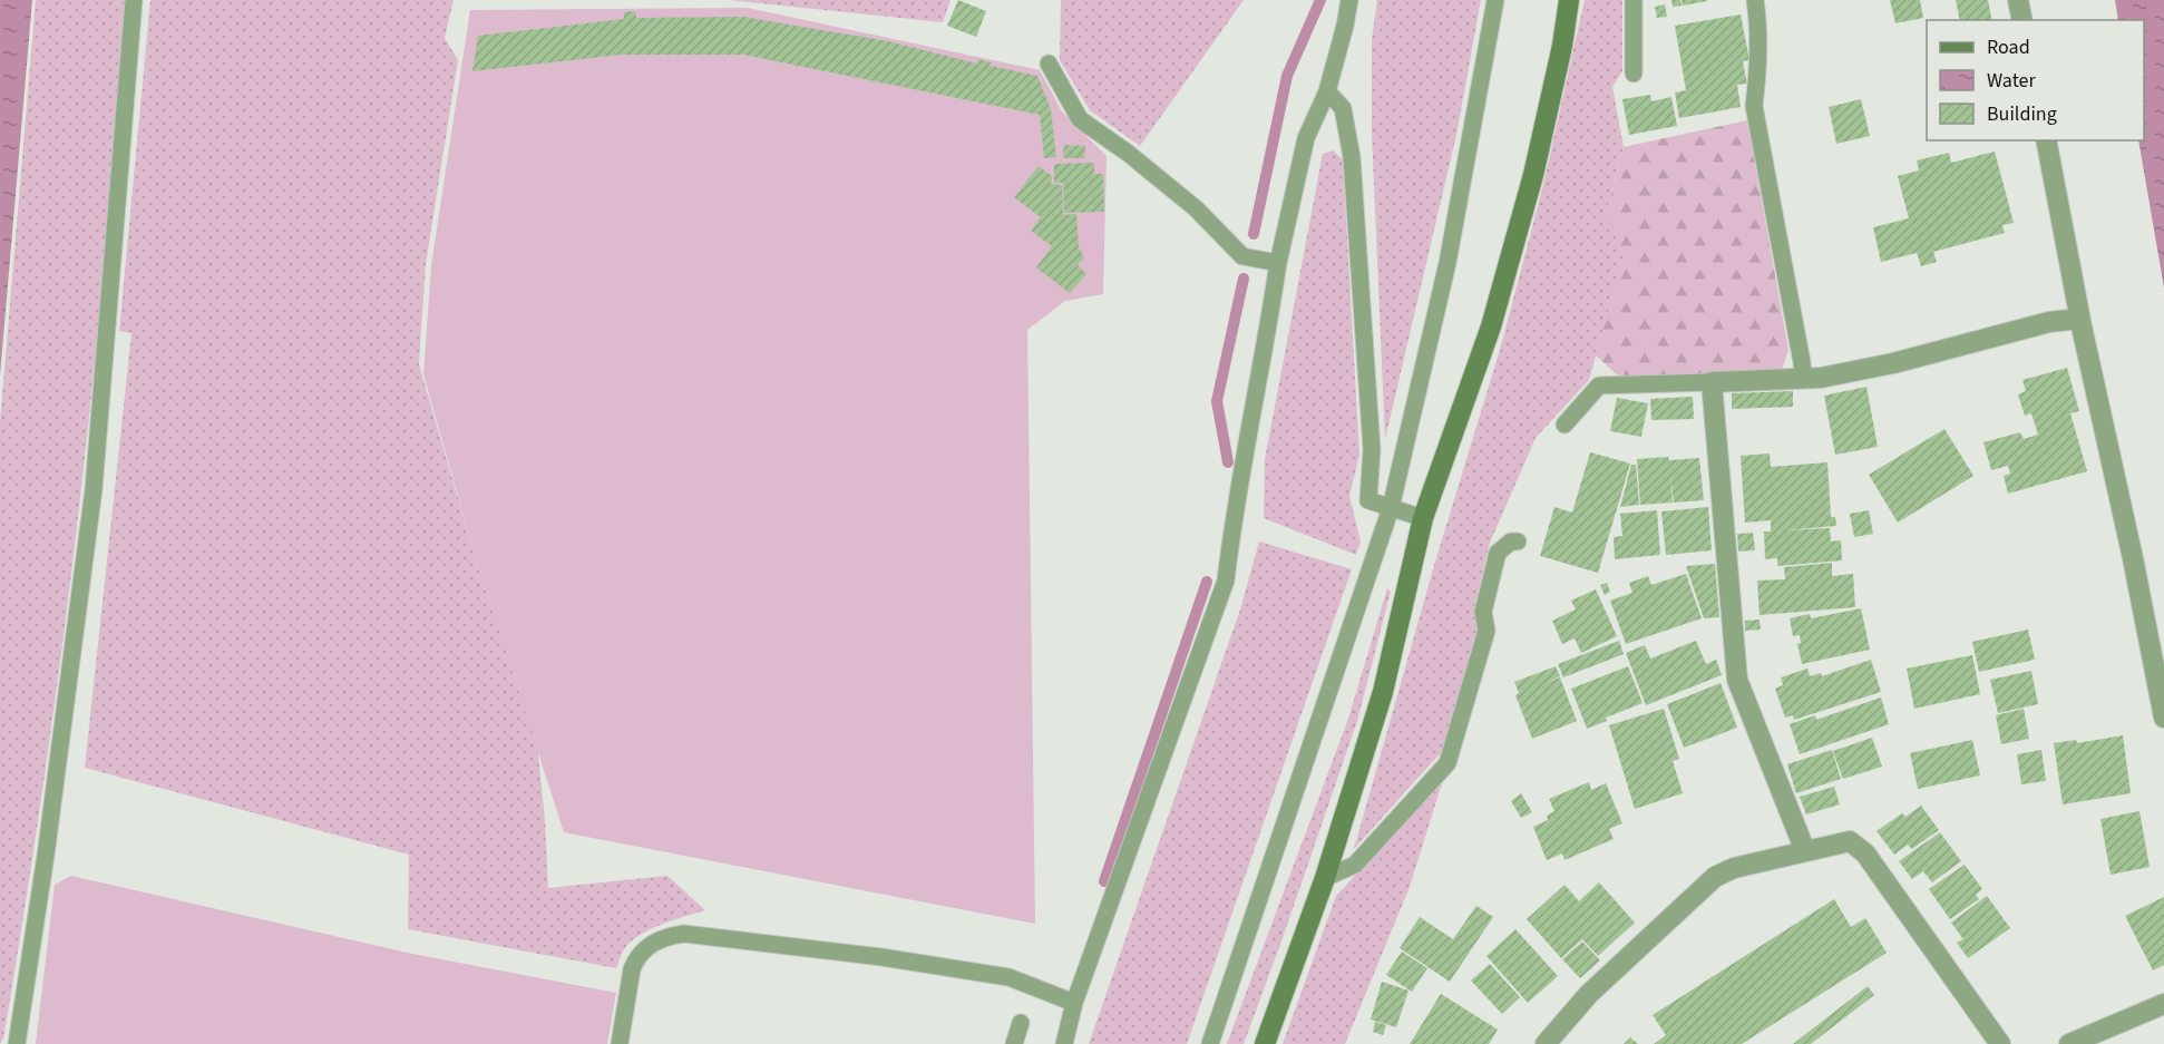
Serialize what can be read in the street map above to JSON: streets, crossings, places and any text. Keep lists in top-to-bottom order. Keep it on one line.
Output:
{"legend":["Road","Water","Building"]}
